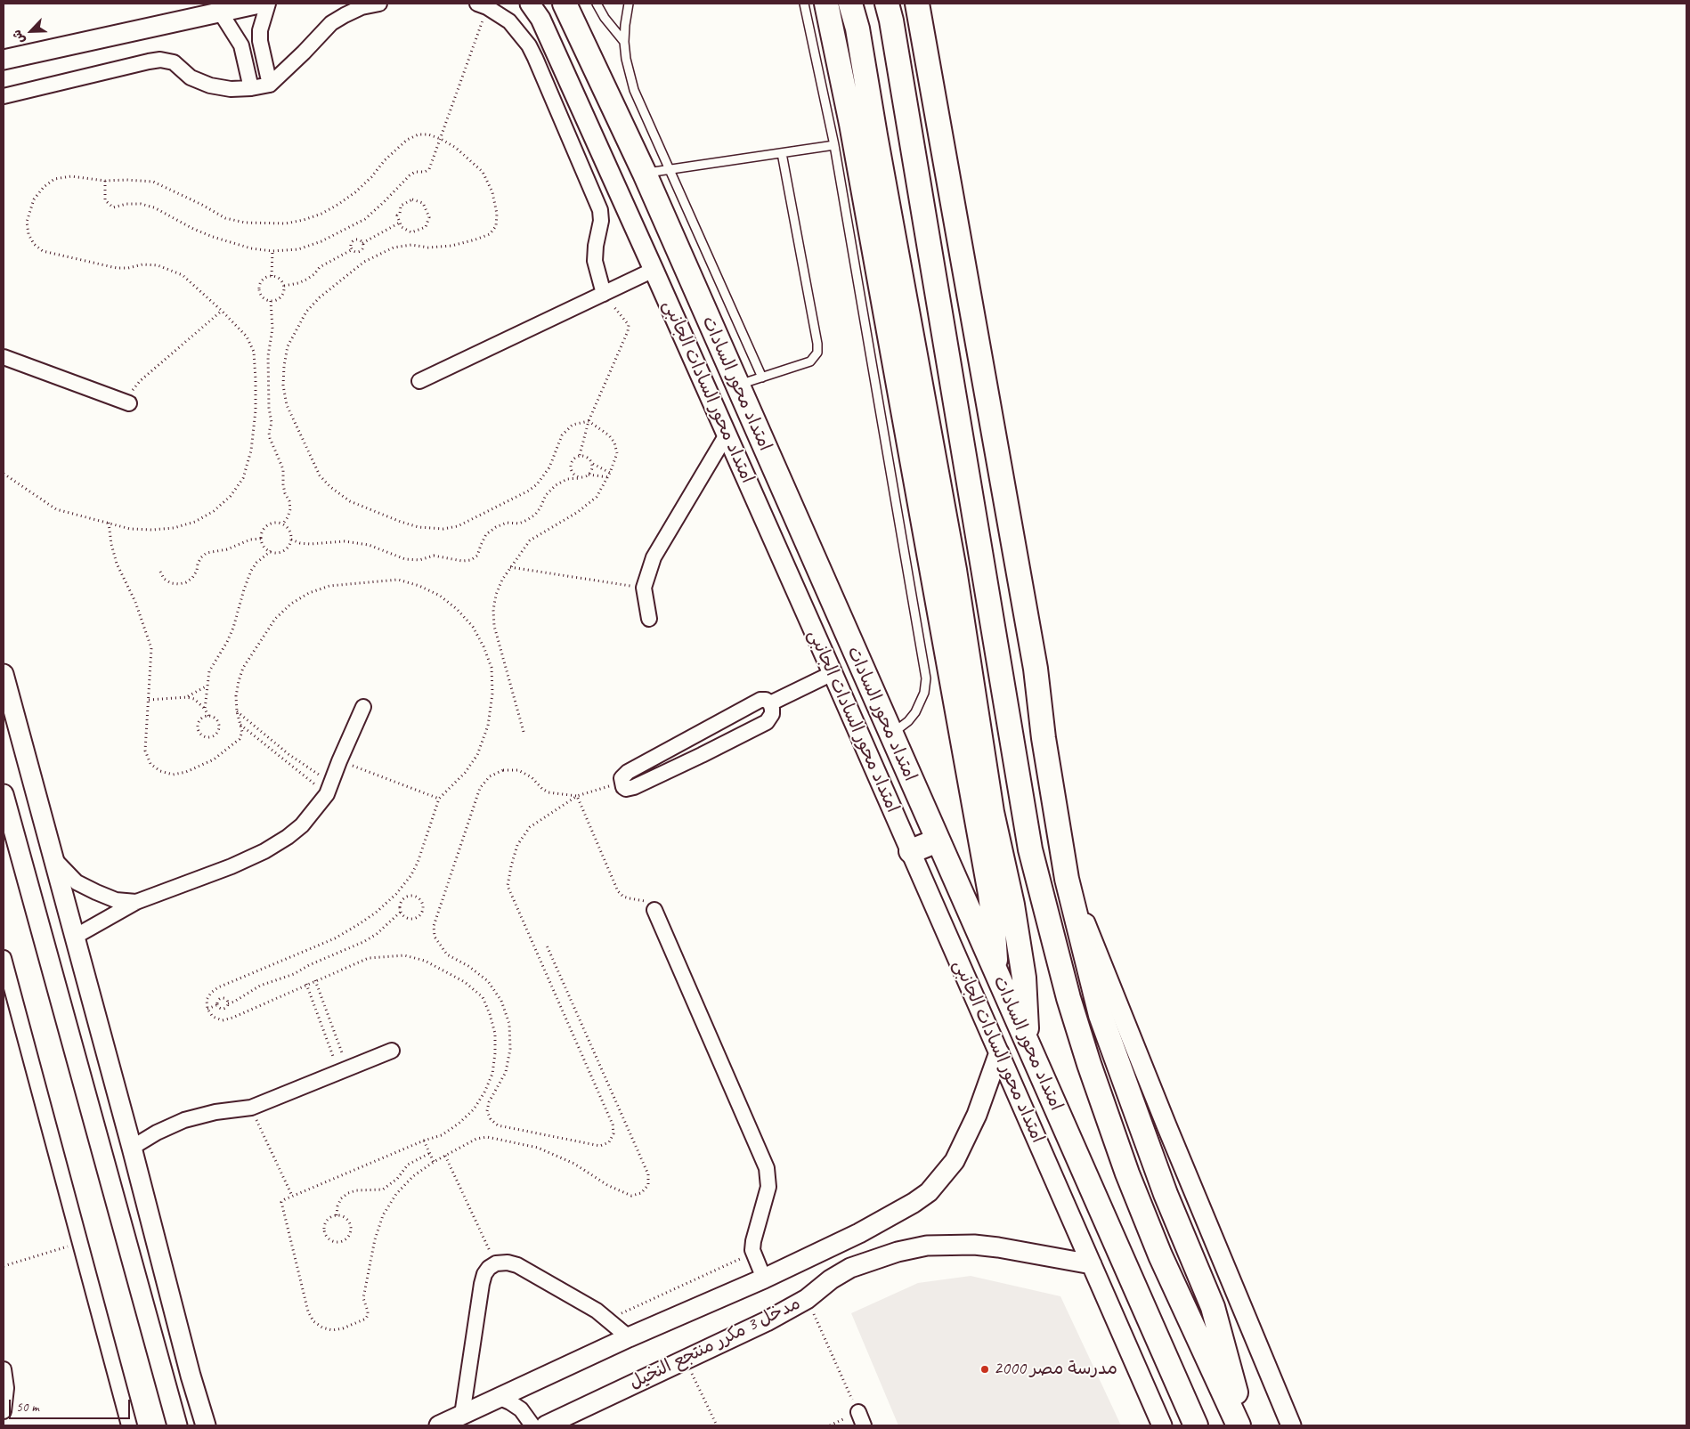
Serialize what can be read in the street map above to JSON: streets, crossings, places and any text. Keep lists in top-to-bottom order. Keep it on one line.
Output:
{"streets":{"main road":["امتداد محور السادات"],"street":["امتداد محور السادات الجانبى","مدخل 3 مكرر منتجع النخيل"]},"crossings":[["امتداد محور السادات الجانبى","مدخل 3 مكرر منتجع النخيل"]],"places":["مدرسة مصر 2000"],"scale_bar":"50 m","north":"bottom left"}
